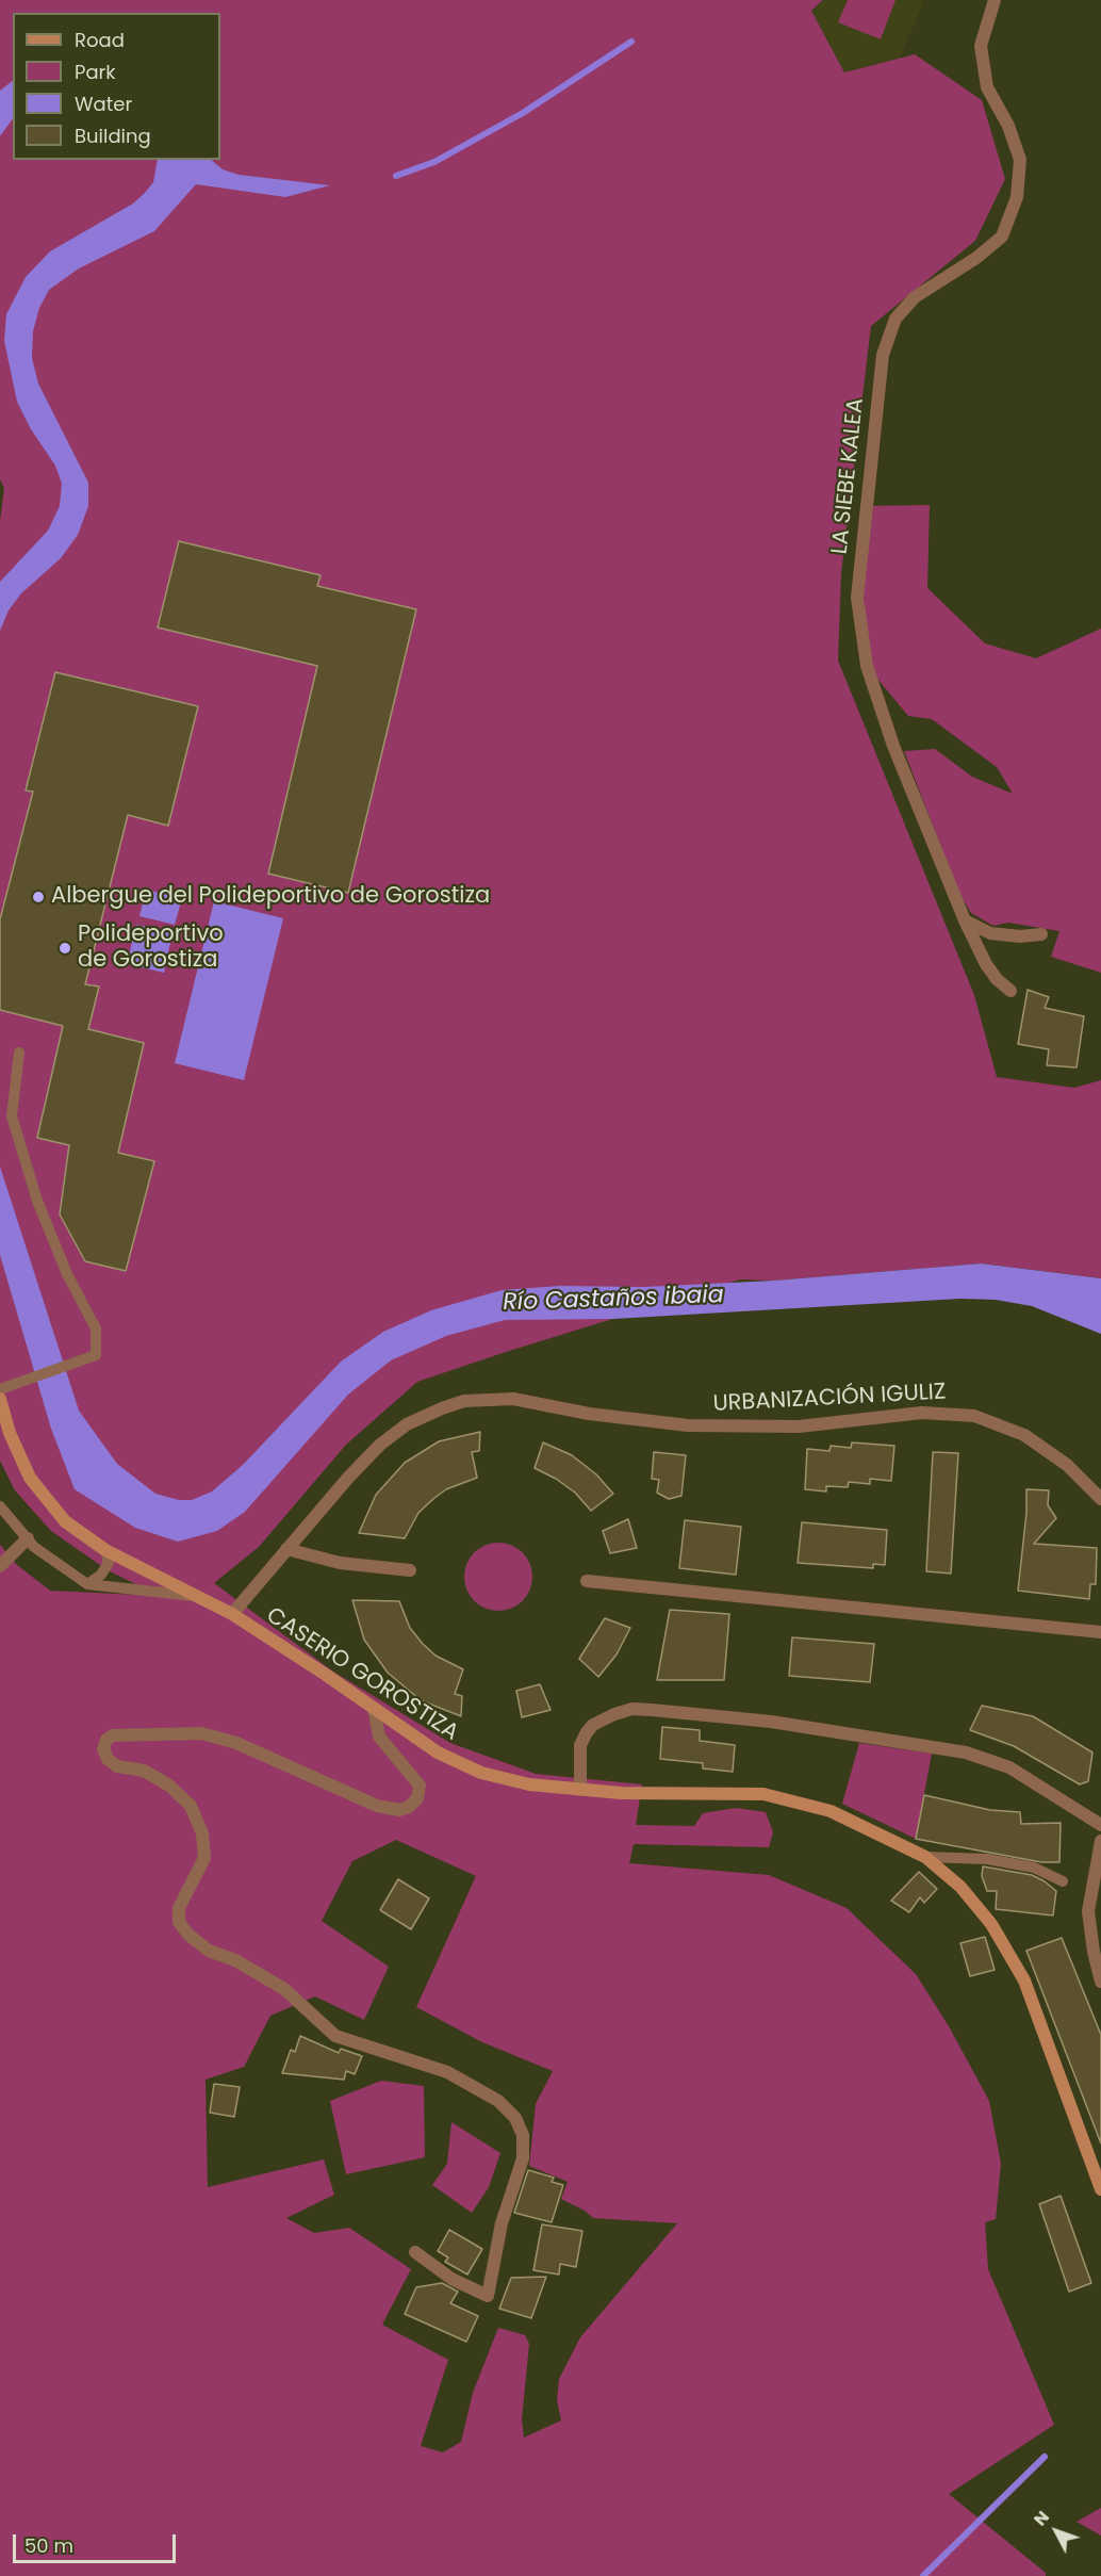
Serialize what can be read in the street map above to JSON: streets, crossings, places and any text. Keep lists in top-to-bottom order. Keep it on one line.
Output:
{"streets":{"street":["LA SIEBE KALEA","URBANIZACIÓN IGULIZ","CASERIO GOROSTIZA"]},"crossings":[["URBANIZACIÓN IGULIZ","CASERIO GOROSTIZA"]],"water":["Río Castaños ibaia"],"places":["Albergue del Polideportivo de Gorostiza","Polideportivo de Gorostiza"],"legend":["Road","Park","Water","Building"],"scale_bar":"50 m","north":"top left"}
